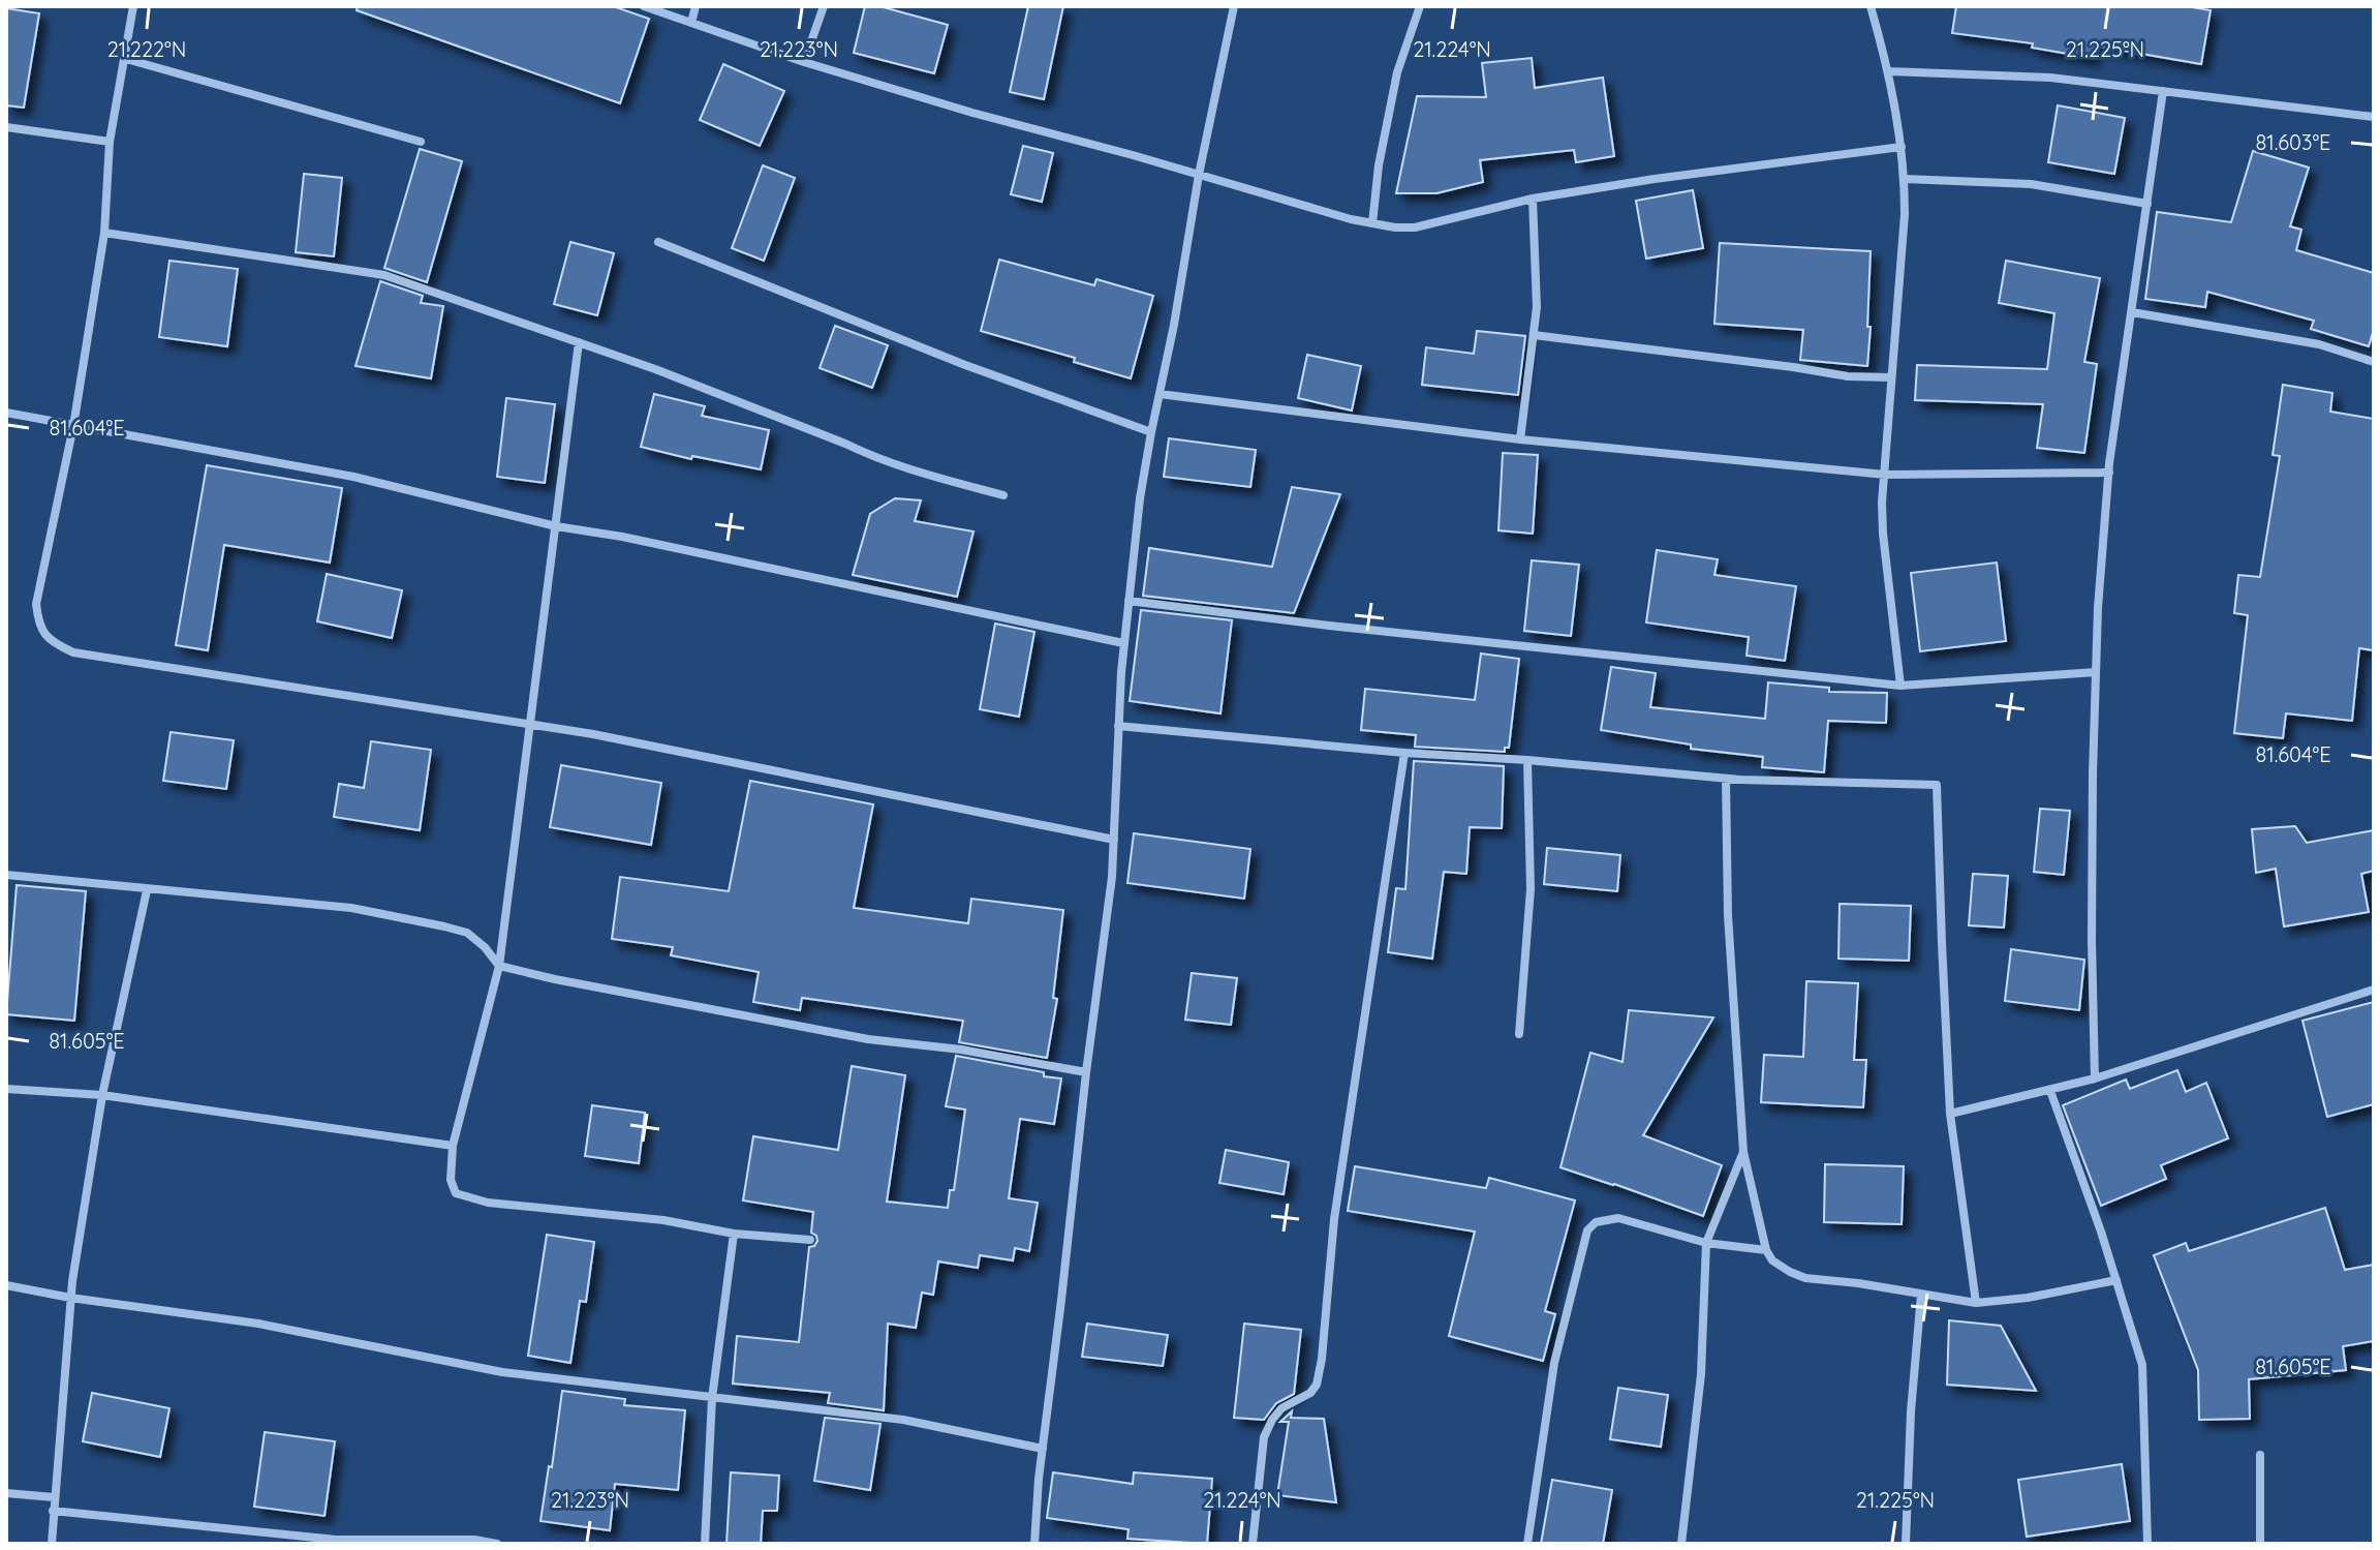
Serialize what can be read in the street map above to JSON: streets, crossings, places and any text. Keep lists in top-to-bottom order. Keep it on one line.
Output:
{"coordinates":["21.222°N","21.223°N","21.224°N","21.225°N","81.603°E","81.604°E","81.605°E"]}
